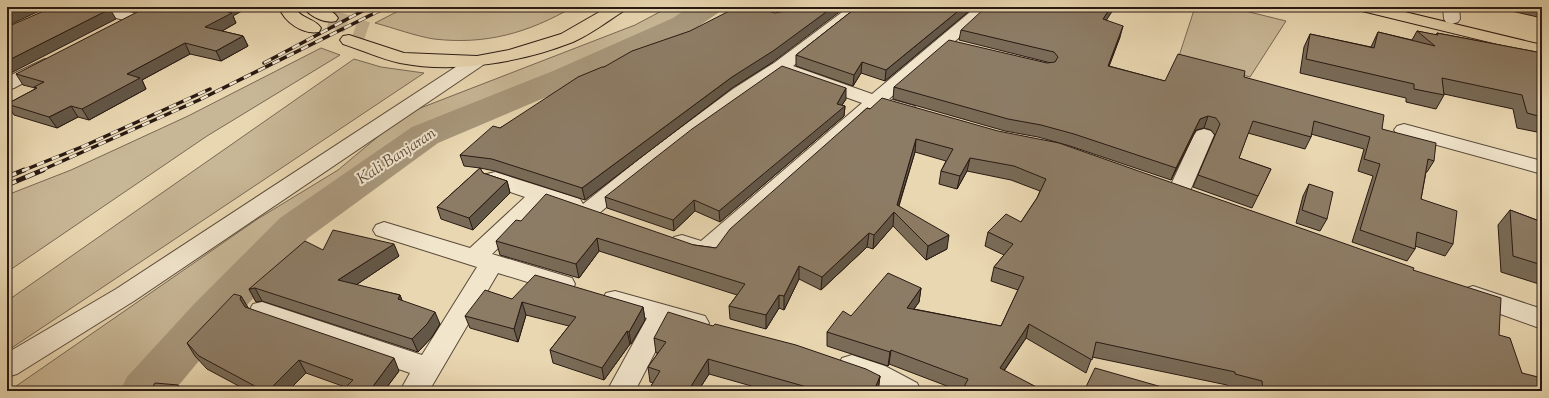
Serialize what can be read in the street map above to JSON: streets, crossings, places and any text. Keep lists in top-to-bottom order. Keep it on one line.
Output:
{"water":["Kali Banjaran"]}
